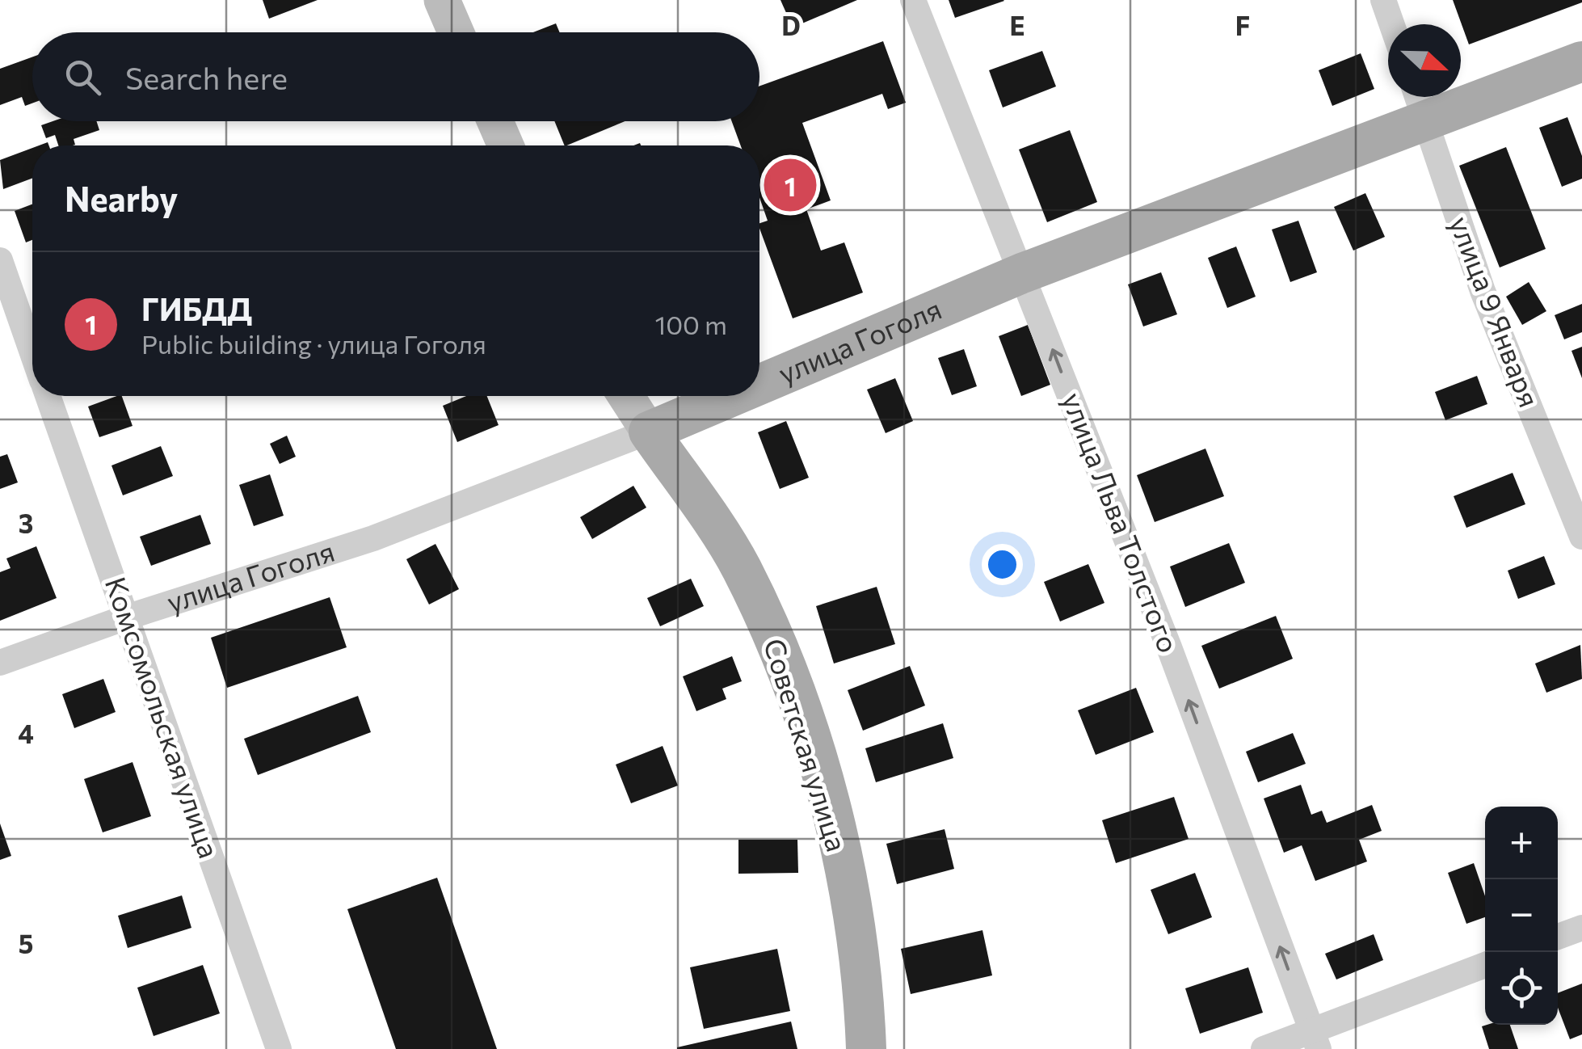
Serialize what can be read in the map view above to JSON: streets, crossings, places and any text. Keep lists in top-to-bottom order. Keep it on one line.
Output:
{"streets":{"main road":["улица Гоголя","Советская улица"],"street":["улица 9 Января","улица Льва Толстого","Комсомольская улица"]},"crossings":[["улица 9 Января","улица Гоголя"],["улица Гоголя","улица Льва Толстого"],["улица Гоголя","Комсомольская улица"],["улица Гоголя","Советская улица"]],"one_way":["улица Льва Толстого"],"north":"right","page":{"search":"Search here","heading":"Nearby","pins":"1","list":[{"mark":"1","name":"ГИБДД","note":"Public building · улица Гоголя","value":"100 m"}],"map_buttons":["+","−"]},"grid":{"columns":["D","E","F"],"rows":["3","4","5"]}}
